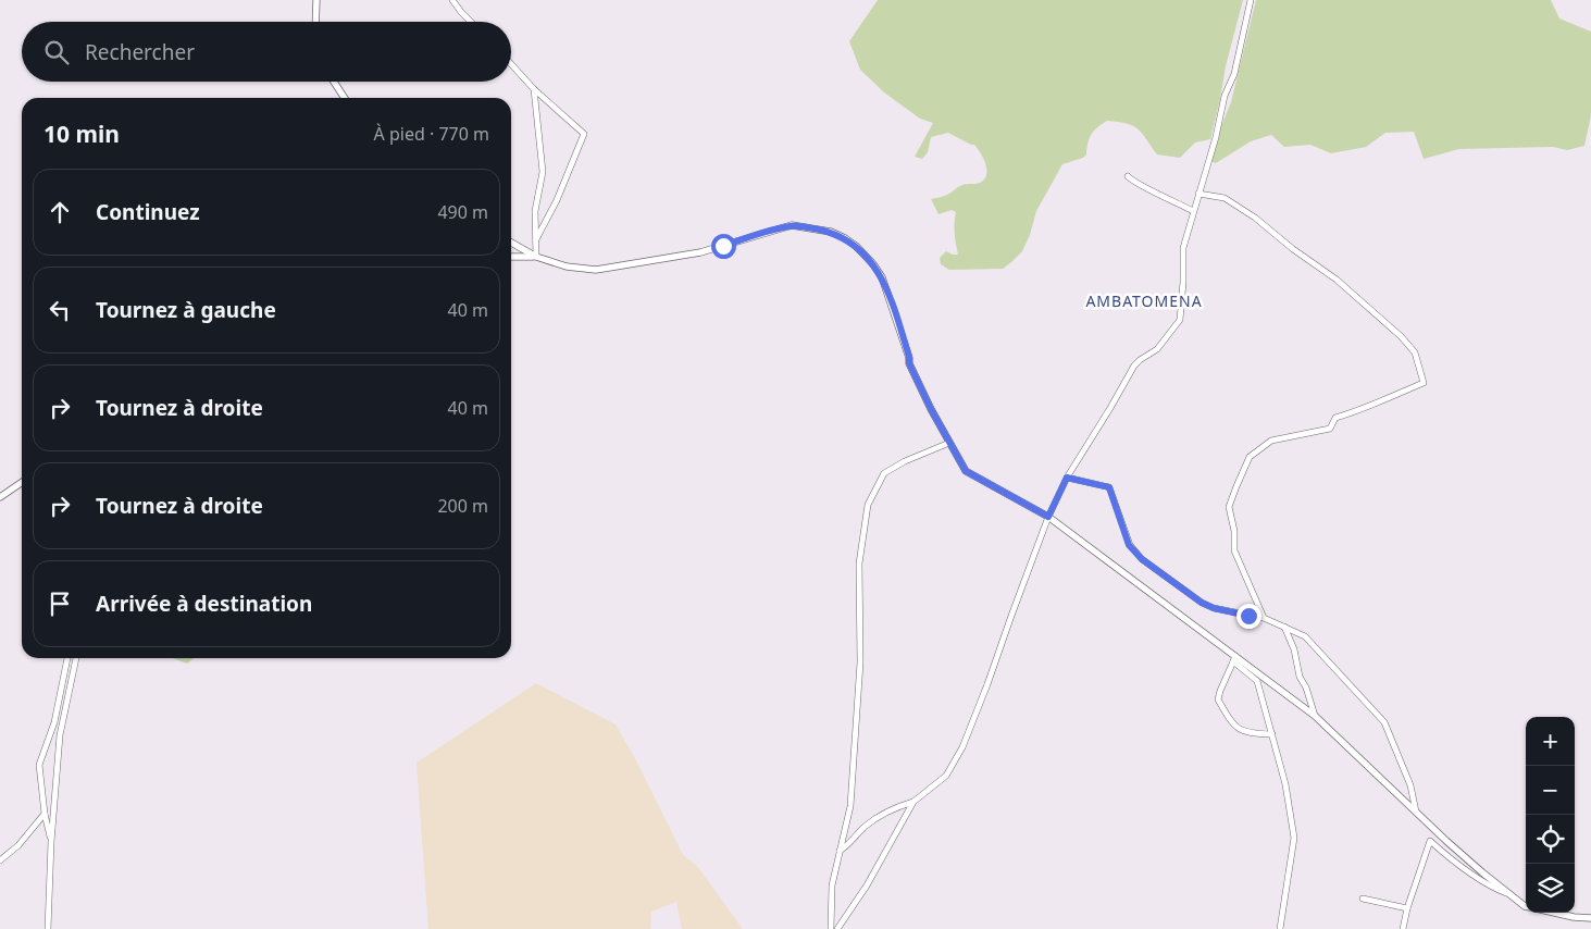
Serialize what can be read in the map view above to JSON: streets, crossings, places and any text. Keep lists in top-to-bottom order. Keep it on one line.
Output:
{"districts":["AMBATOMENA"],"page":{"search":"Rechercher","heading":["10 min","À pied · 770 m"],"list":[["Continuez","490 m"],["Tournez à gauche","40 m"],["Tournez à droite","40 m"],["Tournez à droite","200 m"],"Arrivée à destination"],"map_buttons":["+","−"]}}
